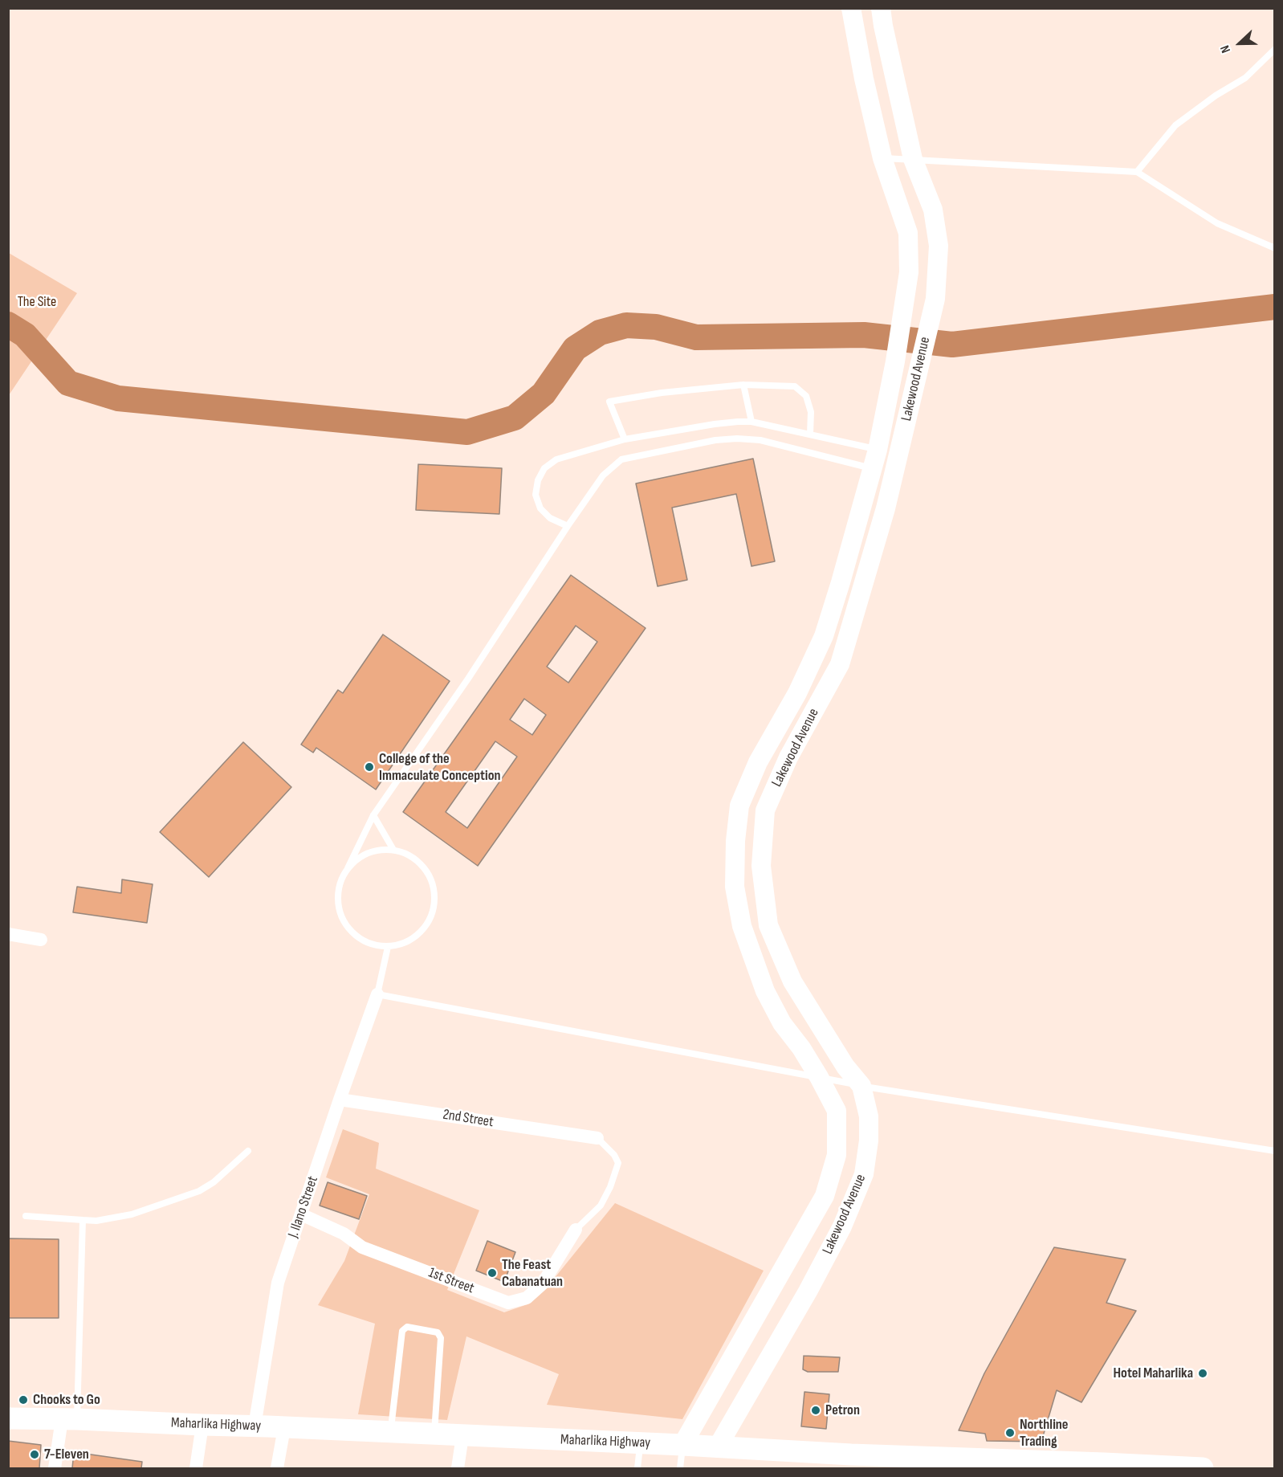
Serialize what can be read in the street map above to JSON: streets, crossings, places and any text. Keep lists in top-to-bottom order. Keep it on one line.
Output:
{"streets":{"main road":["Lakewood Avenue","Maharlika Highway"],"street":["2nd Street","J. Ilano Street","1st Street"]},"crossings":[["Lakewood Avenue","Maharlika Highway"],["2nd Street","J. Ilano Street"],["J. Ilano Street","1st Street"],["J. Ilano Street","Maharlika Highway"]],"parks":["The Site"],"places":["College of the Immaculate Conception","The Feast Cabanatuan","Hotel Maharlika","Chooks to Go","Petron","Northline Trading","7-Eleven"],"north":"left"}
